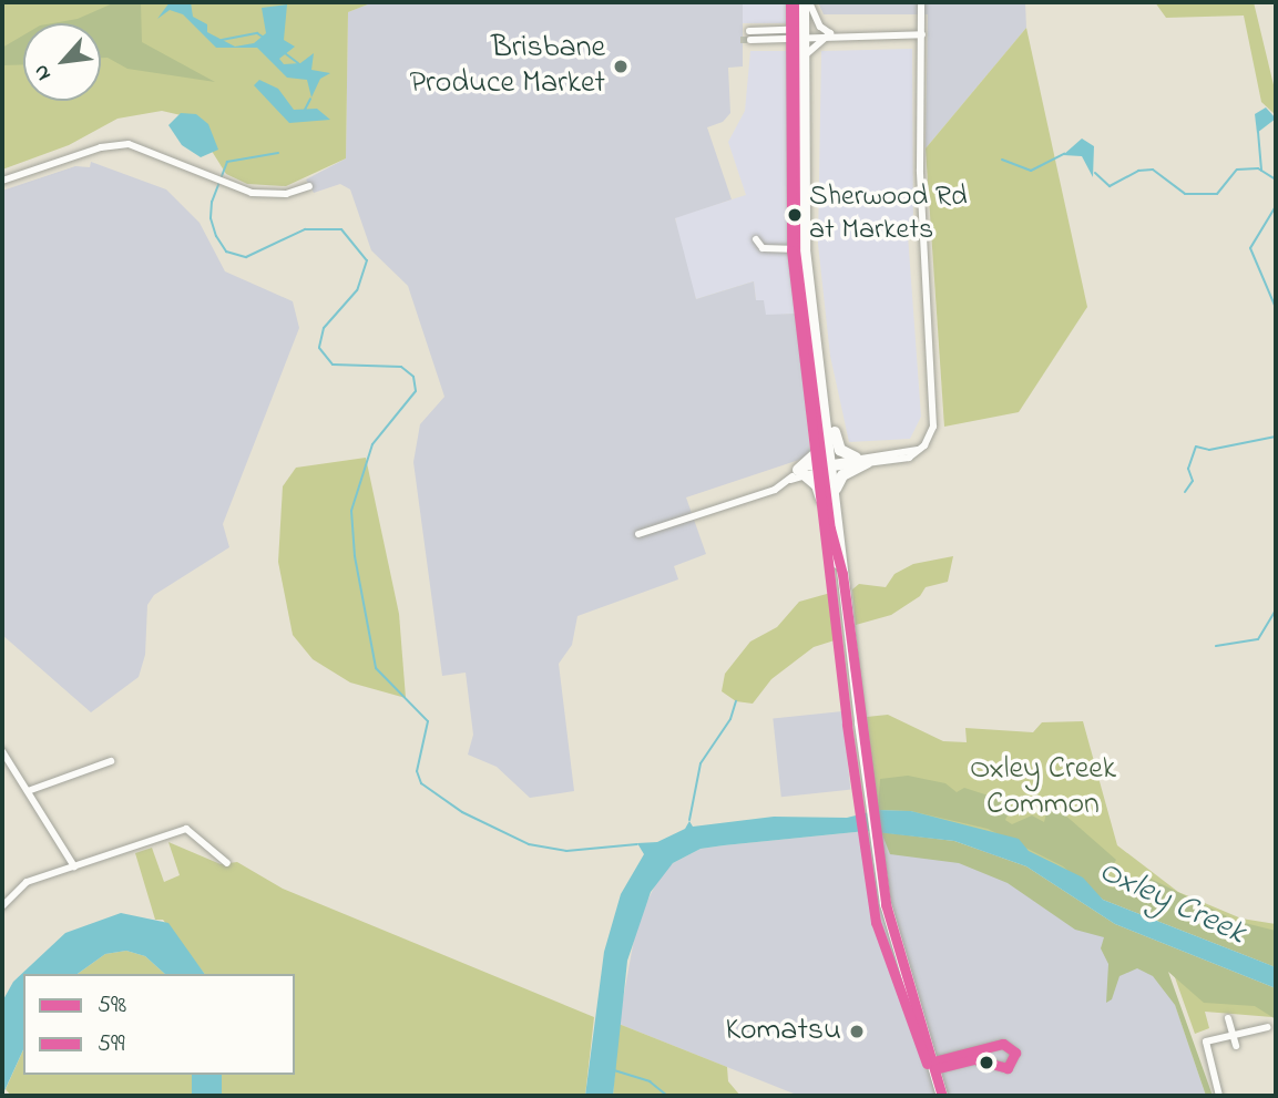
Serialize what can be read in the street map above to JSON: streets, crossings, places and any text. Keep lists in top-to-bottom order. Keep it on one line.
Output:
{"water":["Oxley Creek"],"parks":["Oxley Creek Common"],"places":["Brisbane Produce Market","Sherwood Rd at Markets","Komatsu"],"lines":["transit line 598","transit line 599"],"legend":["598","599"],"north":"bottom left"}
